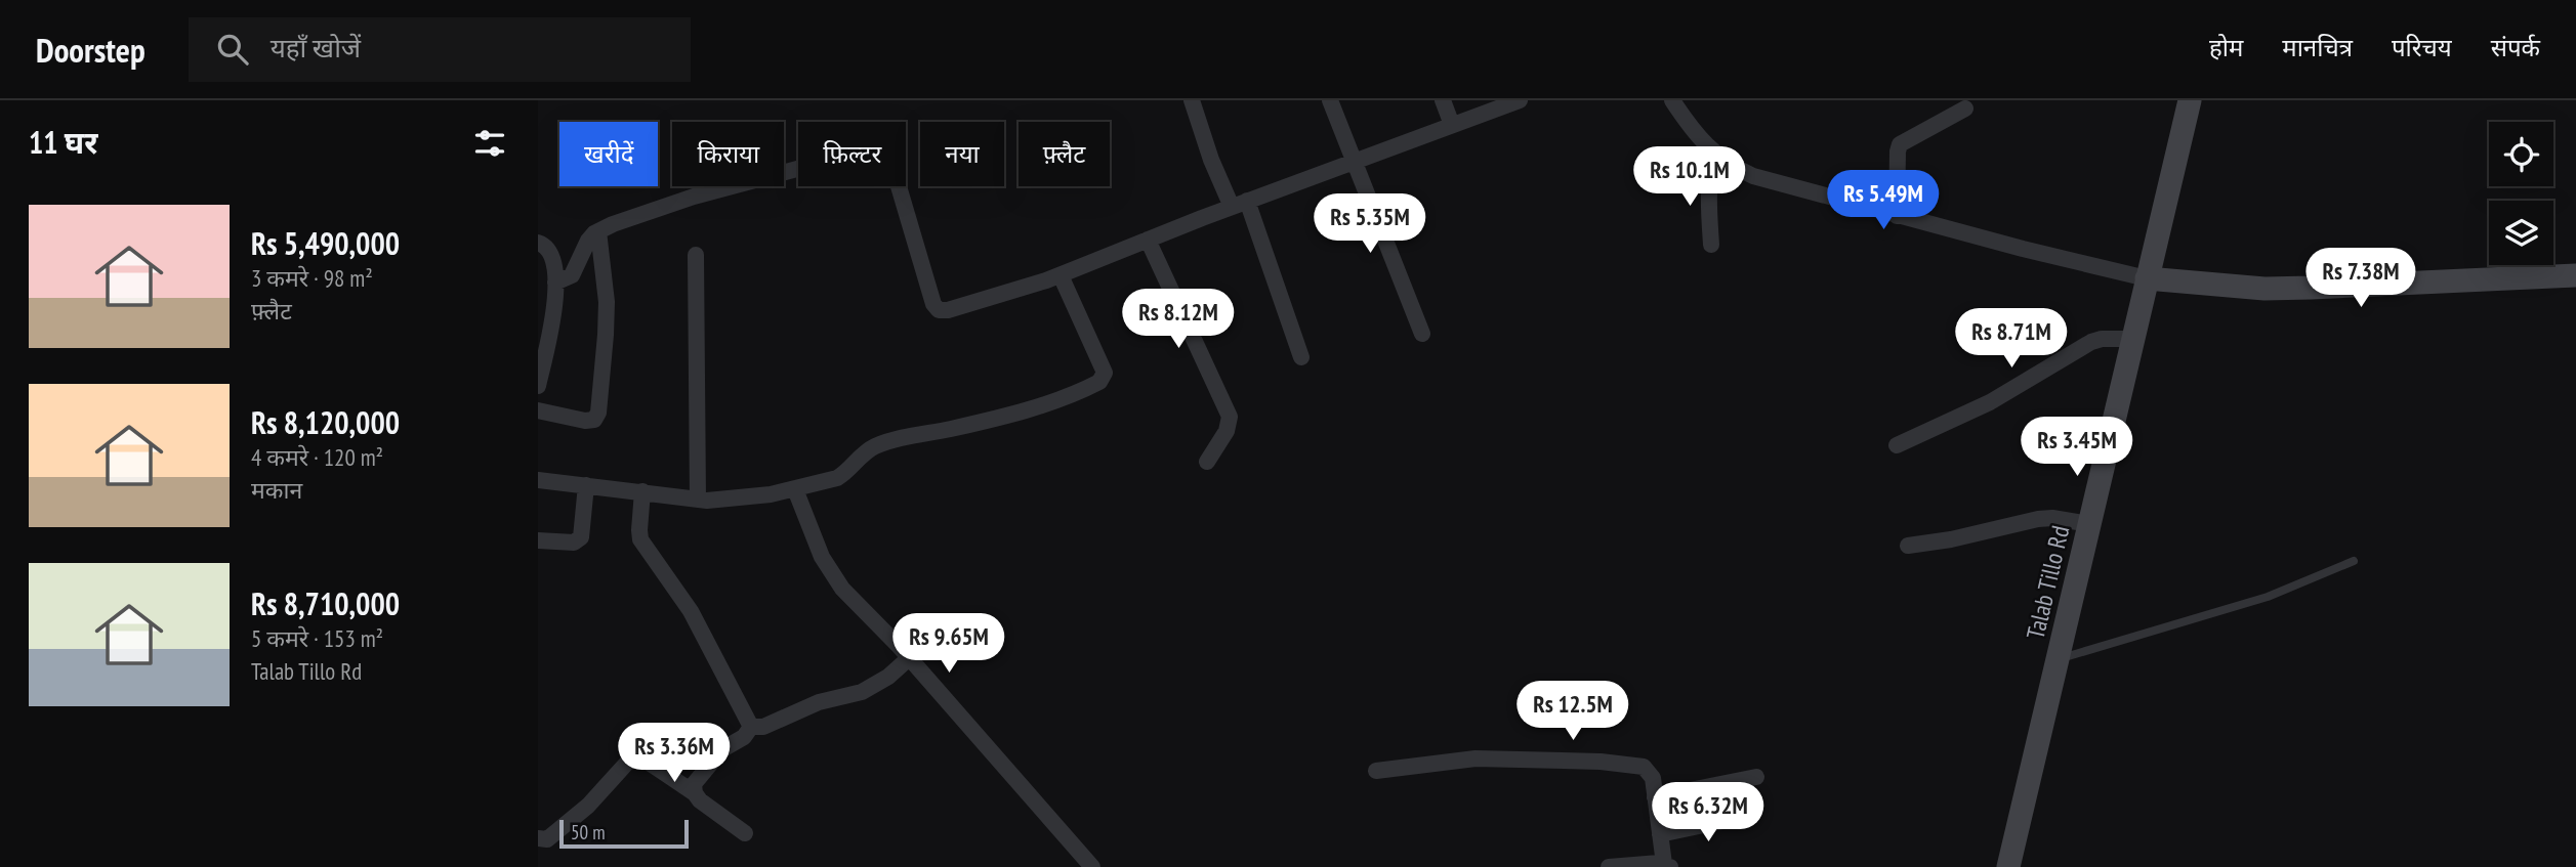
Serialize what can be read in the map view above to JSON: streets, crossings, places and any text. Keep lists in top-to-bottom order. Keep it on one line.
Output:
{"streets":{"main road":["Talab Tillo Rd"]},"scale_bar":"50 m","page":{"header":"Doorstep","search":"यहाँ खोजें","nav":["होम","मानचित्र","परिचय","संपर्क"],"heading":"11 घर","chip":["खरीदें","किराया","फ़िल्टर","नया","फ़्लैट"],"price":["Rs 10.1M","Rs 5.49M","Rs 5.35M","Rs 7.38M","Rs 8.12M","Rs 8.71M","Rs 3.45M","Rs 9.65M","Rs 12.5M","Rs 3.36M","Rs 6.32M"],"list":[{"name":"Rs 5,490,000","note":"3 कमरे · 98 m² · फ़्लैट"},{"name":"Rs 8,120,000","note":"4 कमरे · 120 m² · मकान"},{"name":"Rs 8,710,000","note":"5 कमरे · 153 m² · Talab Tillo Rd"}],"scale":"50 m"}}
